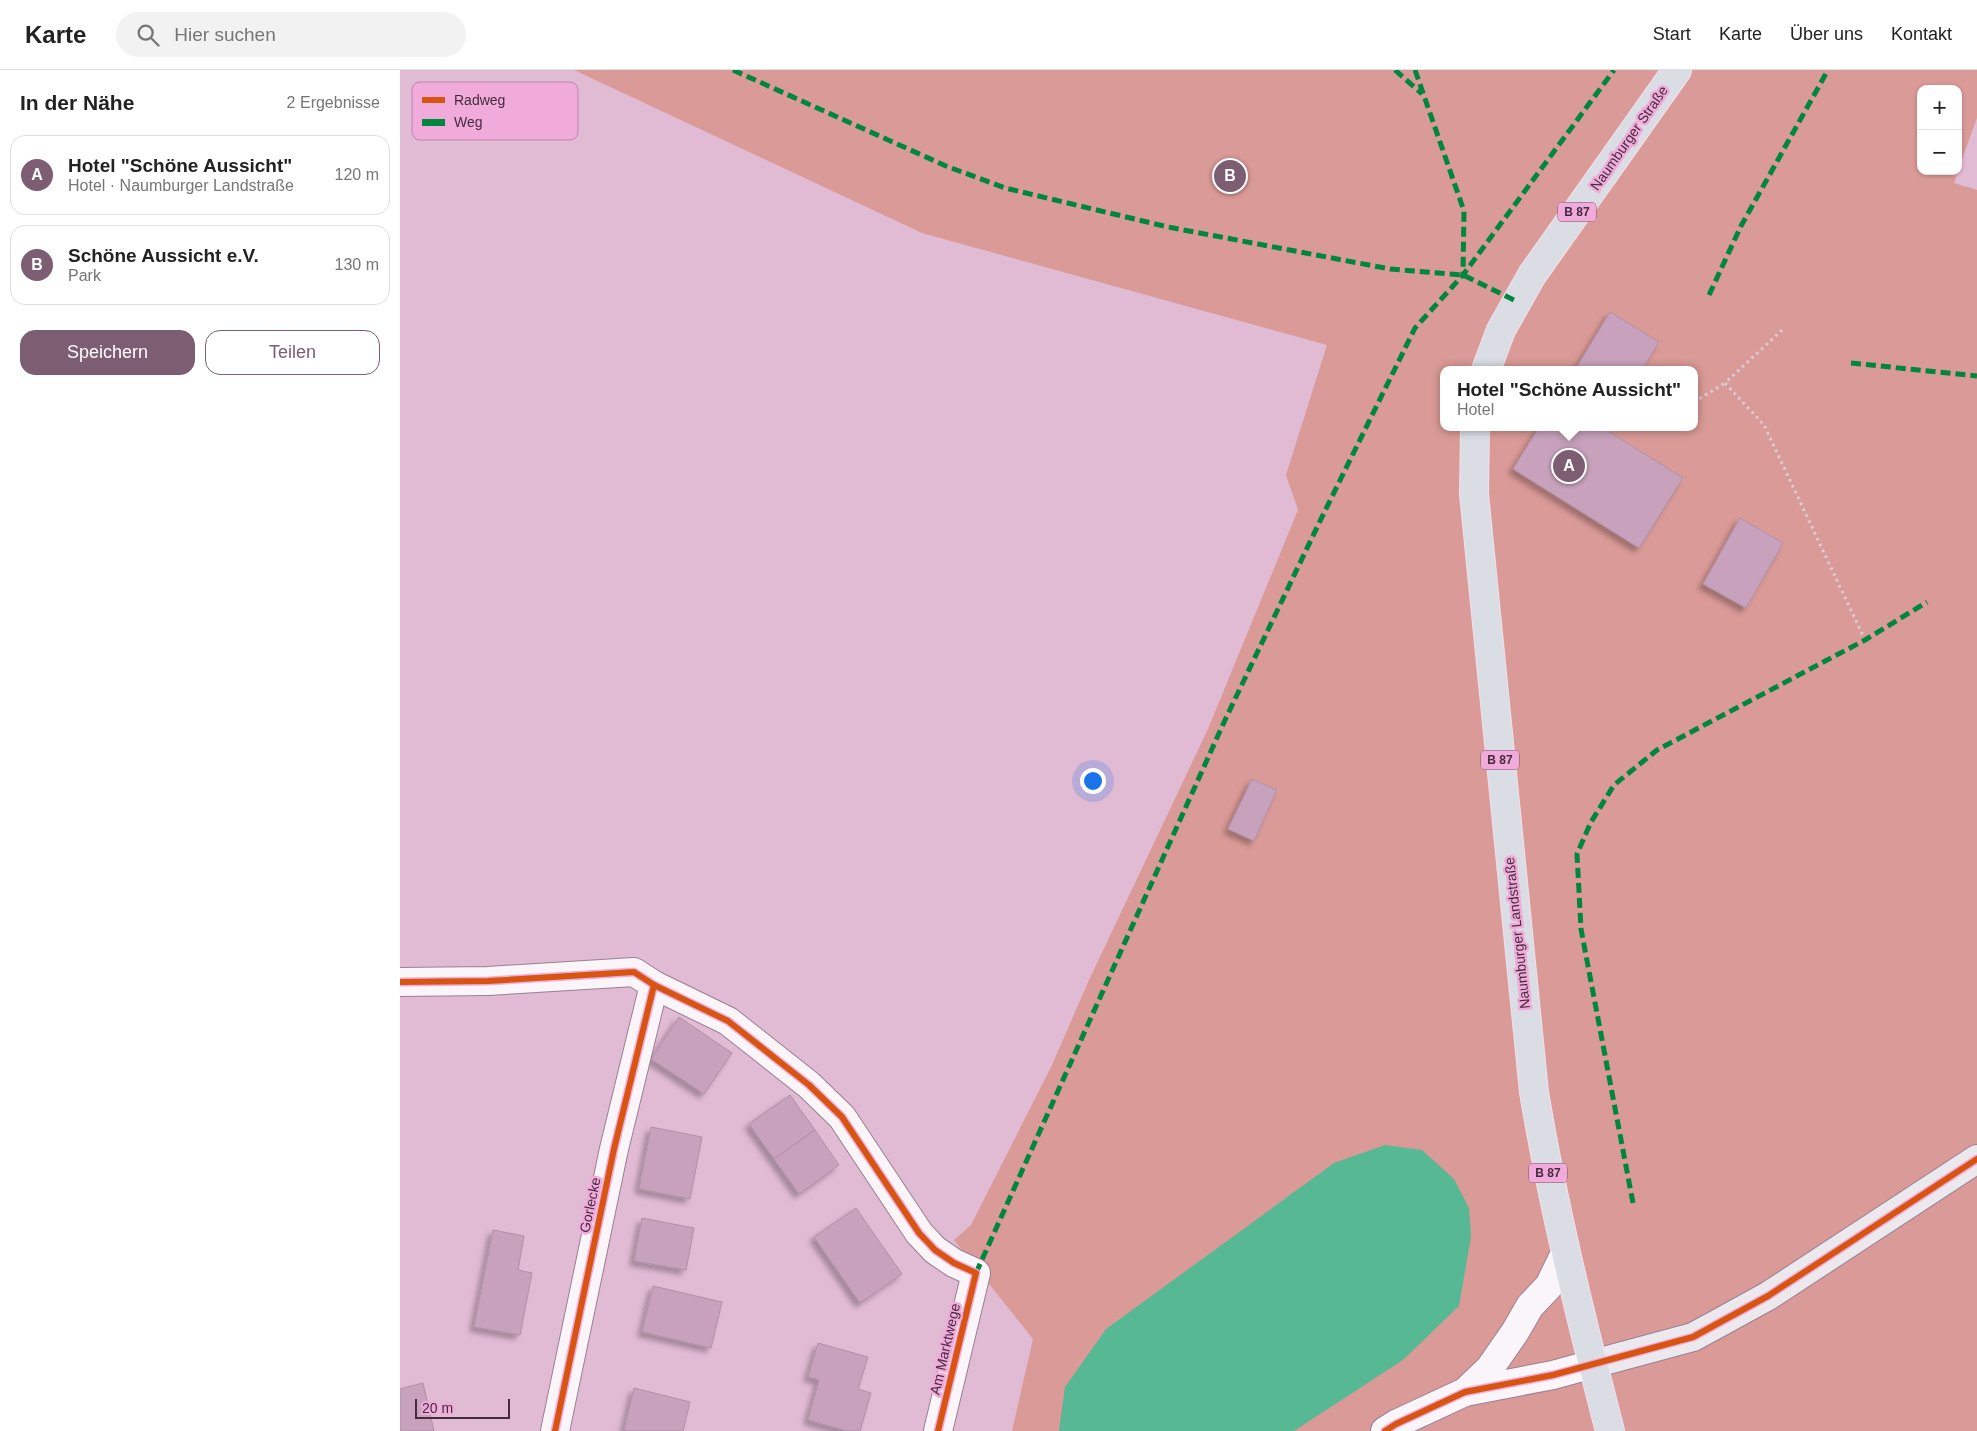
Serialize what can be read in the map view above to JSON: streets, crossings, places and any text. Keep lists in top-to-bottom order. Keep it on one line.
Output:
{"streets":{"main road":["Naumburger Straße","B 87","Naumburger Landstraße"],"street":["Gorlecke","Am Marktwege"]},"crossings":[["Gorlecke","Am Marktwege"]],"legend":["Radweg","Weg"],"scale_bar":"20 m","page":{"header":"Karte","search":"Hier suchen","nav":["Start","Karte","Über uns","Kontakt"],"heading":["In der Nähe","2 Ergebnisse"],"map_buttons":["+","−"],"list":[{"mark":"A","name":"Hotel \"Schöne Aussicht\"","note":"Hotel · Naumburger Landstraße","value":"120 m"},{"mark":"B","name":"Schöne Aussicht e.V.","note":"Park","value":"130 m"}],"pins":["B","A"],"buttons":["Speichern","Teilen"],"popup":["Hotel \"Schöne Aussicht\"","Hotel"],"scale":"20 m"}}
